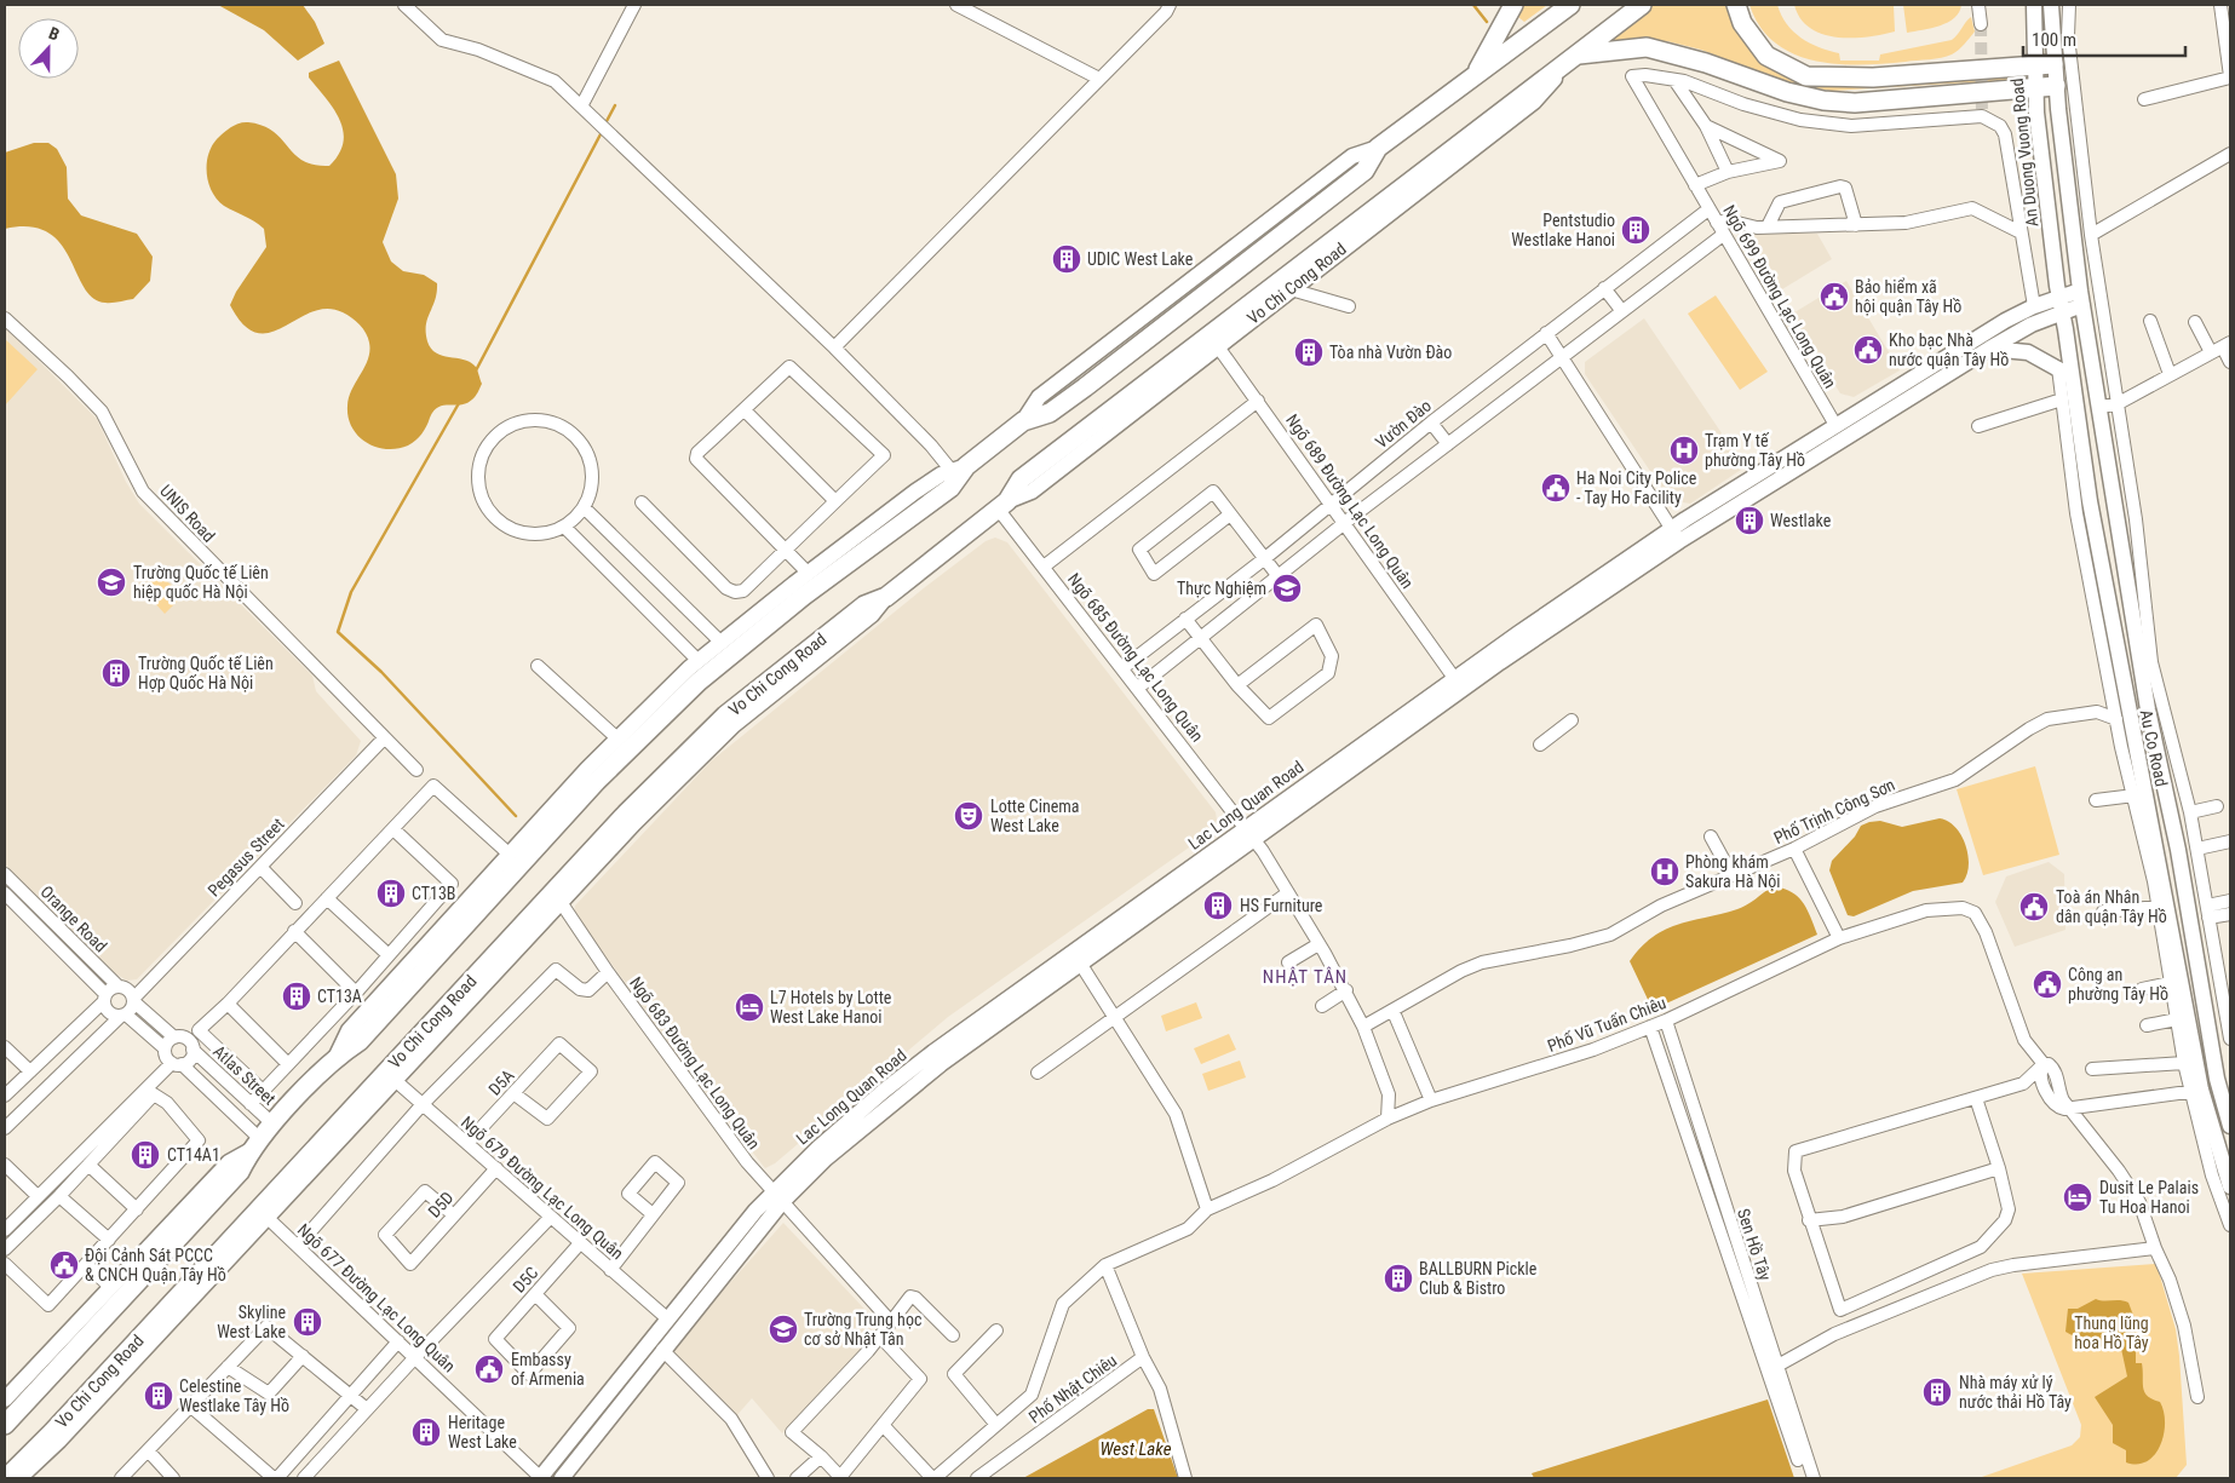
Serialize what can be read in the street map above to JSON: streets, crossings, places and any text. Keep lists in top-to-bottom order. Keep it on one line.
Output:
{"streets":{"highway":["Vo Chi Cong Road"],"main road":["An Duong Vuong Road","Au Co Road","Lac Long Quan Road"],"street":["Ngõ 699 Đường Lạc Long Quân","Vườn Đào","Ngõ 689 Đường Lạc Long Quân","UNIS Road","Ngõ 685 Đường Lạc Long Quân","Phố Trịnh Công Sơn","Pegasus Street","Orange Road","Phố Vũ Tuấn Chiêu","Ngõ 683 Đường Lạc Long Quân","Atlas Street","D5A","Ngõ 679 Đường Lạc Long Quân","D5D","Sen Hồ Tây","D5C","Ngõ 677 Đường Lạc Long Quân","Phố Nhật Chiêu"]},"crossings":[["An Duong Vuong Road","Ngõ 699 Đường Lạc Long Quân"],["An Duong Vuong Road","Au Co Road"],["An Duong Vuong Road","Lac Long Quan Road"],["Vo Chi Cong Road","Ngõ 689 Đường Lạc Long Quân"],["Vo Chi Cong Road","Ngõ 685 Đường Lạc Long Quân"],["Vo Chi Cong Road","Ngõ 683 Đường Lạc Long Quân"],["Vo Chi Cong Road","Ngõ 679 Đường Lạc Long Quân"],["Vo Chi Cong Road","Ngõ 677 Đường Lạc Long Quân"],["Ngõ 699 Đường Lạc Long Quân","Vườn Đào"],["Ngõ 699 Đường Lạc Long Quân","Lac Long Quan Road"],["Vườn Đào","Ngõ 689 Đường Lạc Long Quân"],["Vườn Đào","Ngõ 685 Đường Lạc Long Quân"],["Ngõ 689 Đường Lạc Long Quân","Lac Long Quan Road"],["UNIS Road","Pegasus Street"],["Ngõ 685 Đường Lạc Long Quân","Lac Long Quan Road"],["Ngõ 685 Đường Lạc Long Quân","Phố Trịnh Công Sơn"],["Ngõ 685 Đường Lạc Long Quân","Phố Vũ Tuấn Chiêu"],["Au Co Road","Lac Long Quan Road"],["Au Co Road","Phố Trịnh Công Sơn"],["Lac Long Quan Road","Ngõ 683 Đường Lạc Long Quân"],["Lac Long Quan Road","Ngõ 679 Đường Lạc Long Quân"],["Lac Long Quan Road","Ngõ 677 Đường Lạc Long Quân"],["Pegasus Street","Orange Road"],["Phố Vũ Tuấn Chiêu","Sen Hồ Tây"],["D5A","Ngõ 679 Đường Lạc Long Quân"],["Ngõ 679 Đường Lạc Long Quân","D5D"],["Ngõ 679 Đường Lạc Long Quân","D5C"]],"districts":["NHẬT TÂN"],"water":["West Lake"],"parks":["Thung lũng hoa Hồ Tây"],"places":{"building":["Pentstudio Westlake Hanoi","UDIC West Lake","Tòa nhà Vườn Đào","Westlake","Trường Quốc tế Liên Hợp Quốc Hà Nội","CT13B","HS Furniture","CT13A","CT14A1","BALLBURN Pickle Club & Bistro","Skyline West Lake","Nhà máy xử lý nước thải Hồ Tây","Celestine Westlake Tây Hồ","Heritage West Lake"],"public building":["Bảo hiểm xã hội quận Tây Hồ","Kho bạc Nhà nước quận Tây Hồ","Ha Noi City Police - Tay Ho Facility","Toà án Nhân dân quận Tây Hồ","Công an phường Tây Hồ","Đội Cảnh Sát PCCC & CNCH Quận Tây Hồ","Embassy of Armenia"],"hospital":["Trạm Y tế phường Tây Hồ","Phòng khám Sakura Hà Nội"],"school or university":["Trường Quốc tế Liên hiệp quốc Hà Nội","Thực Nghiệm","Trường Trung học cơ sở Nhật Tân"],"theatre":["Lotte Cinema West Lake"],"hotel":["L7 Hotels by Lotte West Lake Hanoi","Dusit Le Palais Tu Hoa Hanoi"]},"scale_bar":"100 m","north":"top"}
